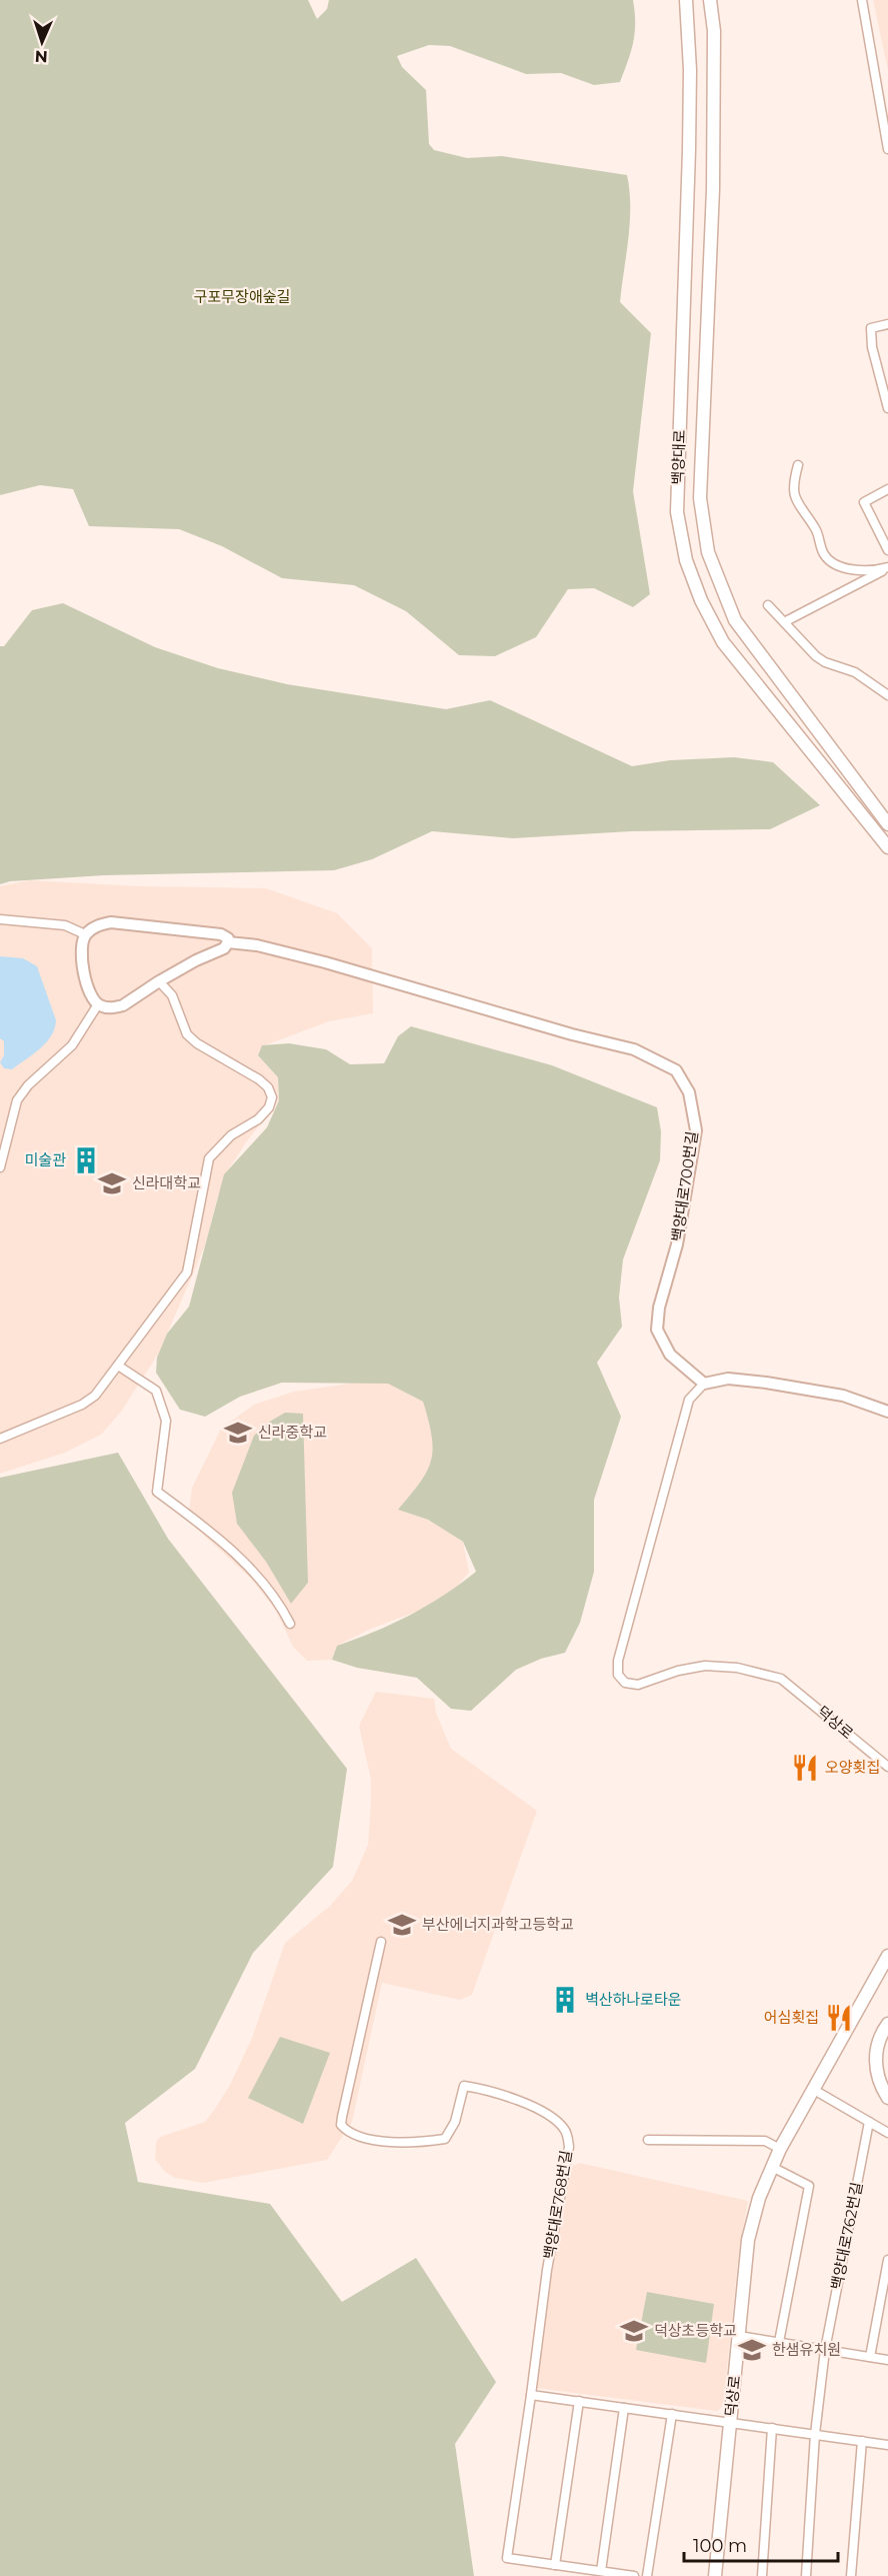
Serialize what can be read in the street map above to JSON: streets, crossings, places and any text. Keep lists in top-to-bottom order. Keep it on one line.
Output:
{"streets":{"main road":["백양대로","덕상로"],"street":["백양대로700번길","백양대로768번길","백양대로762번길"]},"crossings":[["백양대로700번길","덕상로"]],"parks":["구포무장애숲길"],"places":{"building":["미술관","벽산하나로타운"],"school or university":["신라대학교","신라중학교","부산에너지과학고등학교","덕상초등학교","한샘유치원"],"restaurant":["오양횟집","어심횟집"]},"scale_bar":"100 m","north":"bottom"}
